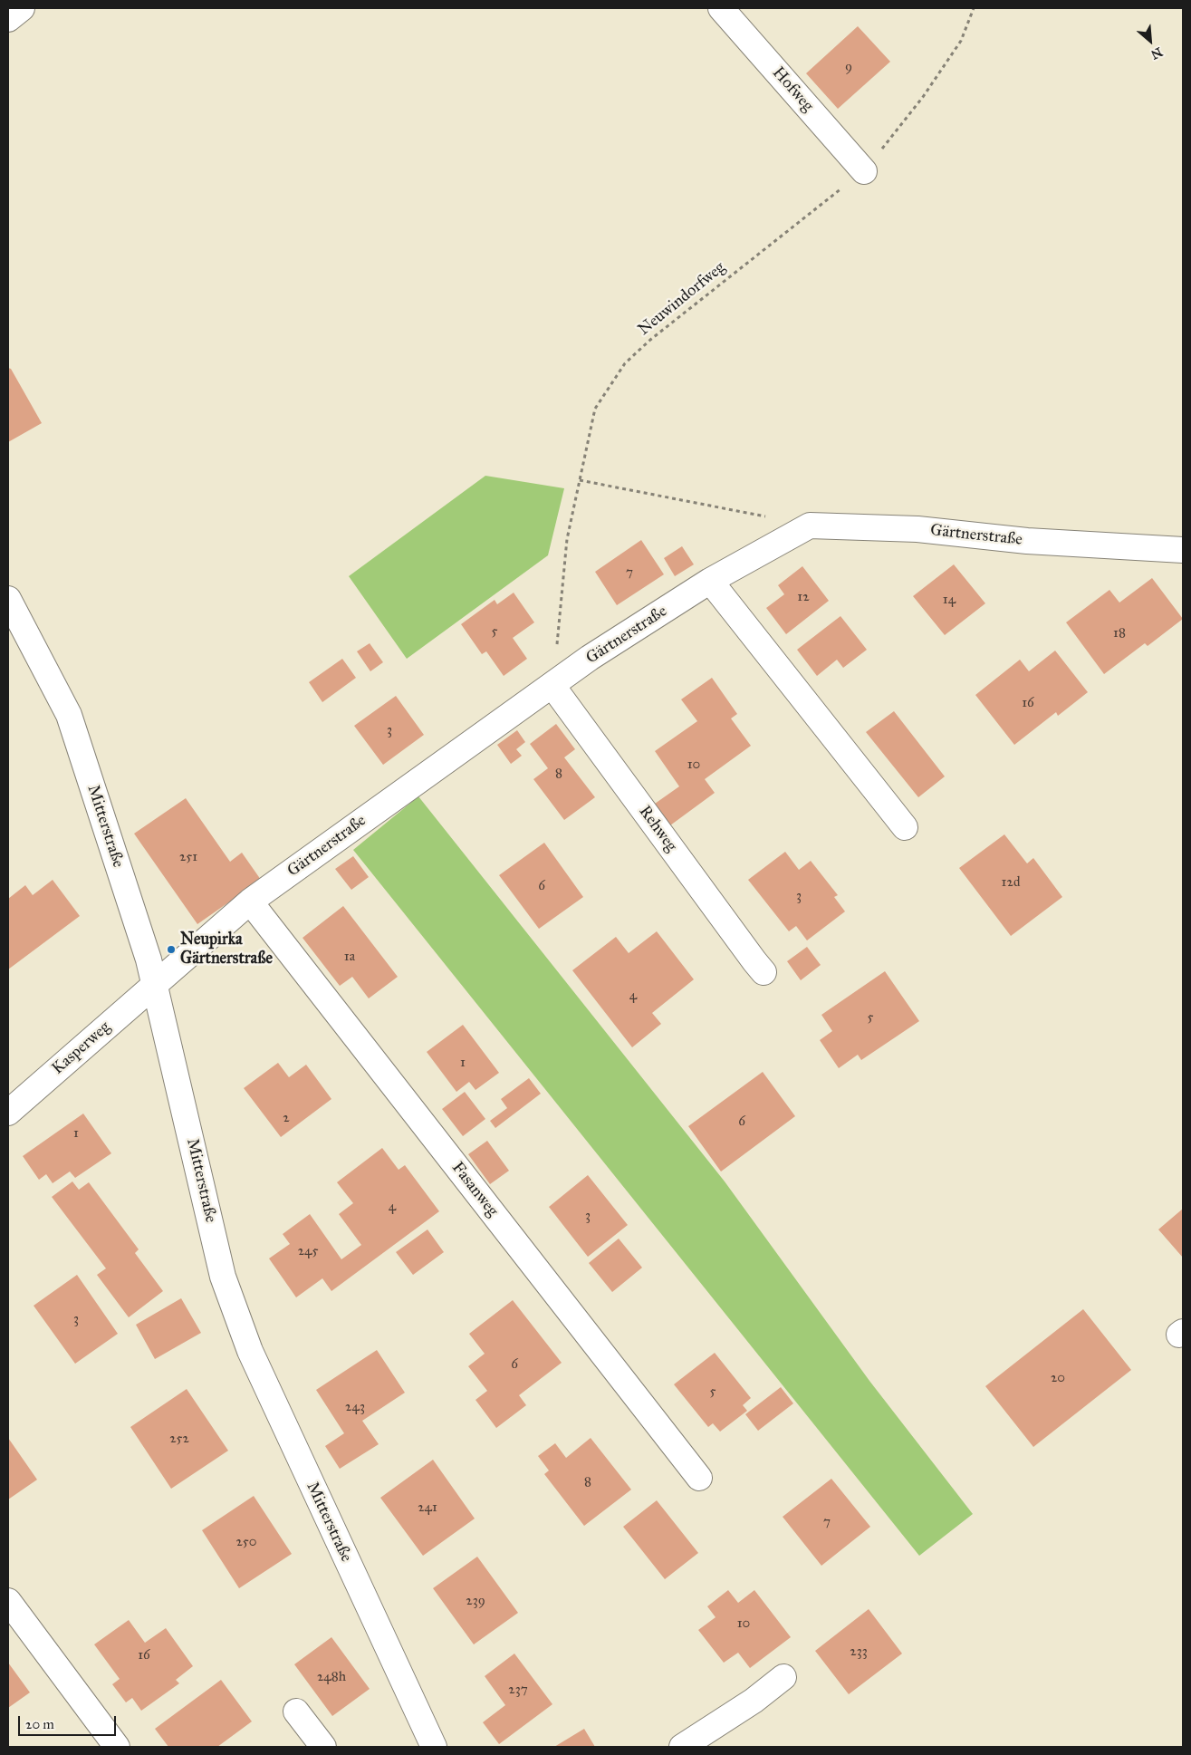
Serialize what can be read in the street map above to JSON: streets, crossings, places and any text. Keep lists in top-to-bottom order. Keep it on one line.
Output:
{"streets":{"street":["Hofweg","Gärtnerstraße","Mitterstraße","Rehweg","Kasperweg","Fasanweg"],"path":["Neuwindorfweg"]},"crossings":[["Hofweg","Neuwindorfweg"],["Neuwindorfweg","Gärtnerstraße"],["Neuwindorfweg","Rehweg"],["Gärtnerstraße","Mitterstraße"],["Gärtnerstraße","Rehweg"],["Gärtnerstraße","Kasperweg"],["Gärtnerstraße","Fasanweg"],["Mitterstraße","Kasperweg"]],"places":["Neupirka Gärtnerstraße"],"house_numbers":["9","7","12","14","5","18","16","3","10","8","251","12d","6","3","1a","4","5","1","2","6","1","4","3","245","3","6","20","5","243","252","8","241","7","250","239","10","233","16","248h","237"],"scale_bar":"20 m","north":"bottom right"}
